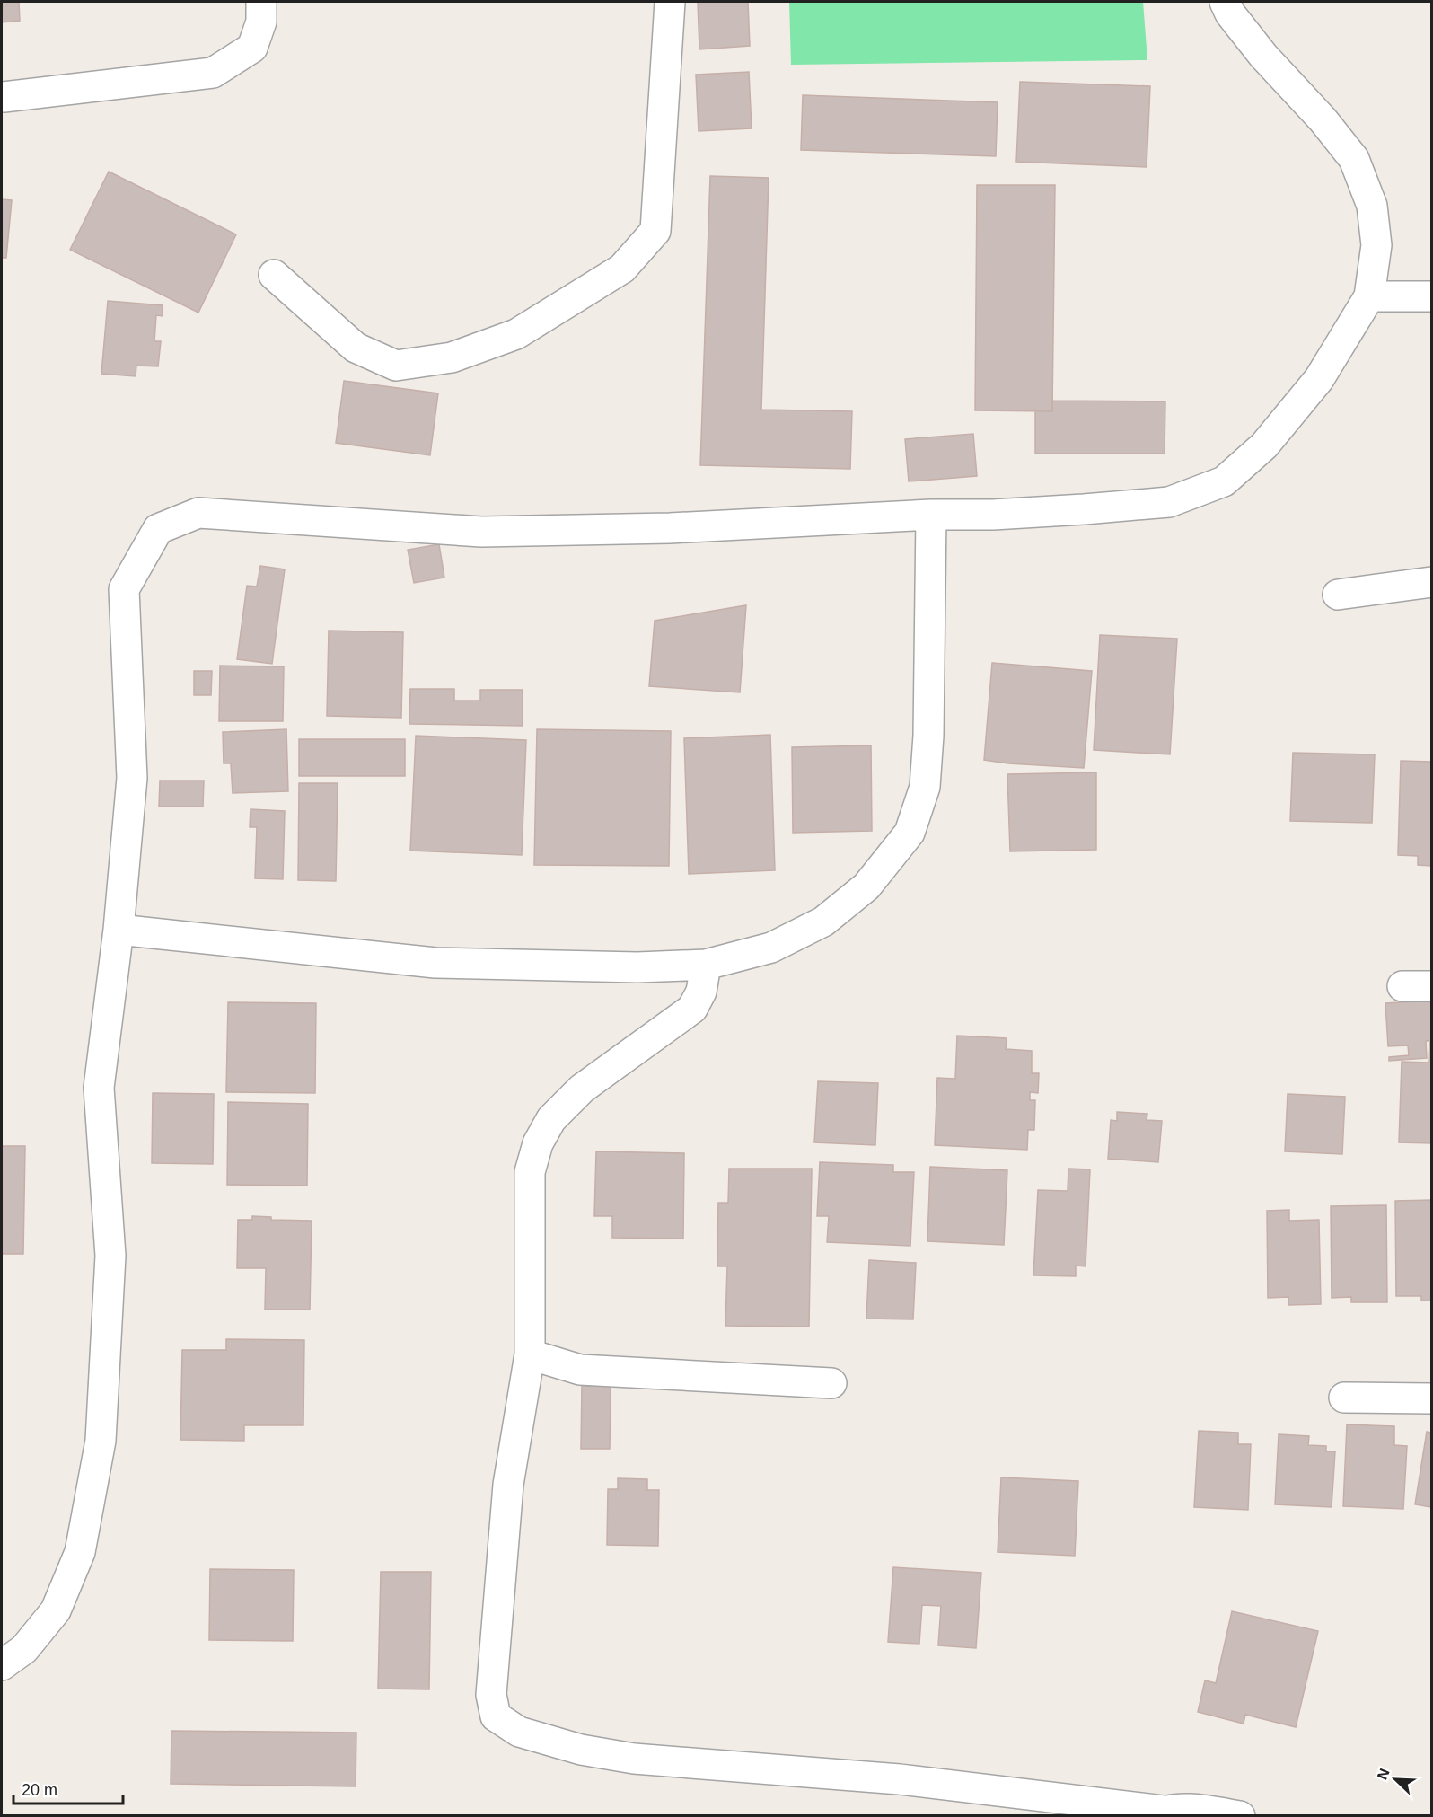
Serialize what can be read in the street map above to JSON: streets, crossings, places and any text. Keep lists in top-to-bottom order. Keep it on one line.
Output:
{"scale_bar":"20 m","north":"top left"}
